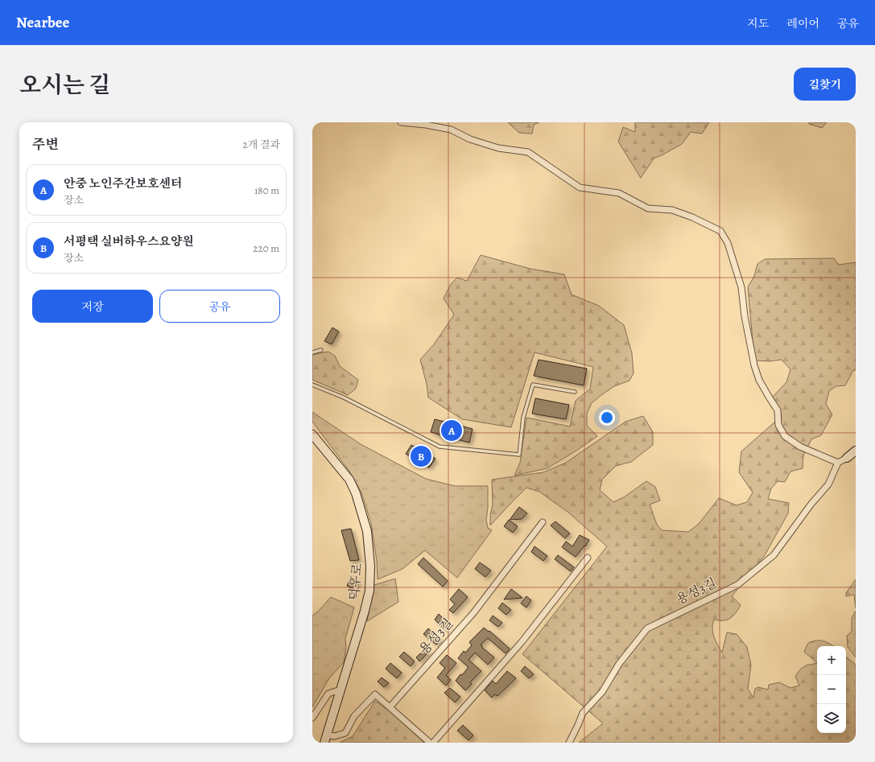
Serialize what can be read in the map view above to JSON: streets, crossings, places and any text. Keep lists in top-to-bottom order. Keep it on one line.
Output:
{"streets":{"street":["덕우로","용성3길"]},"page":{"header":"Nearbee","nav":["지도","레이어","공유"],"title":"오시는 길","buttons":["길찾기",["저장","공유"]],"heading":["주변","2개 결과"],"list":[{"mark":"A","name":"안중 노인주간보호센터","note":"장소","value":"180 m"},{"mark":"B","name":"서평택 실버하우스요양원","note":"장소","value":"220 m"}],"pins":["A","B"],"map_buttons":["+","−"]}}
